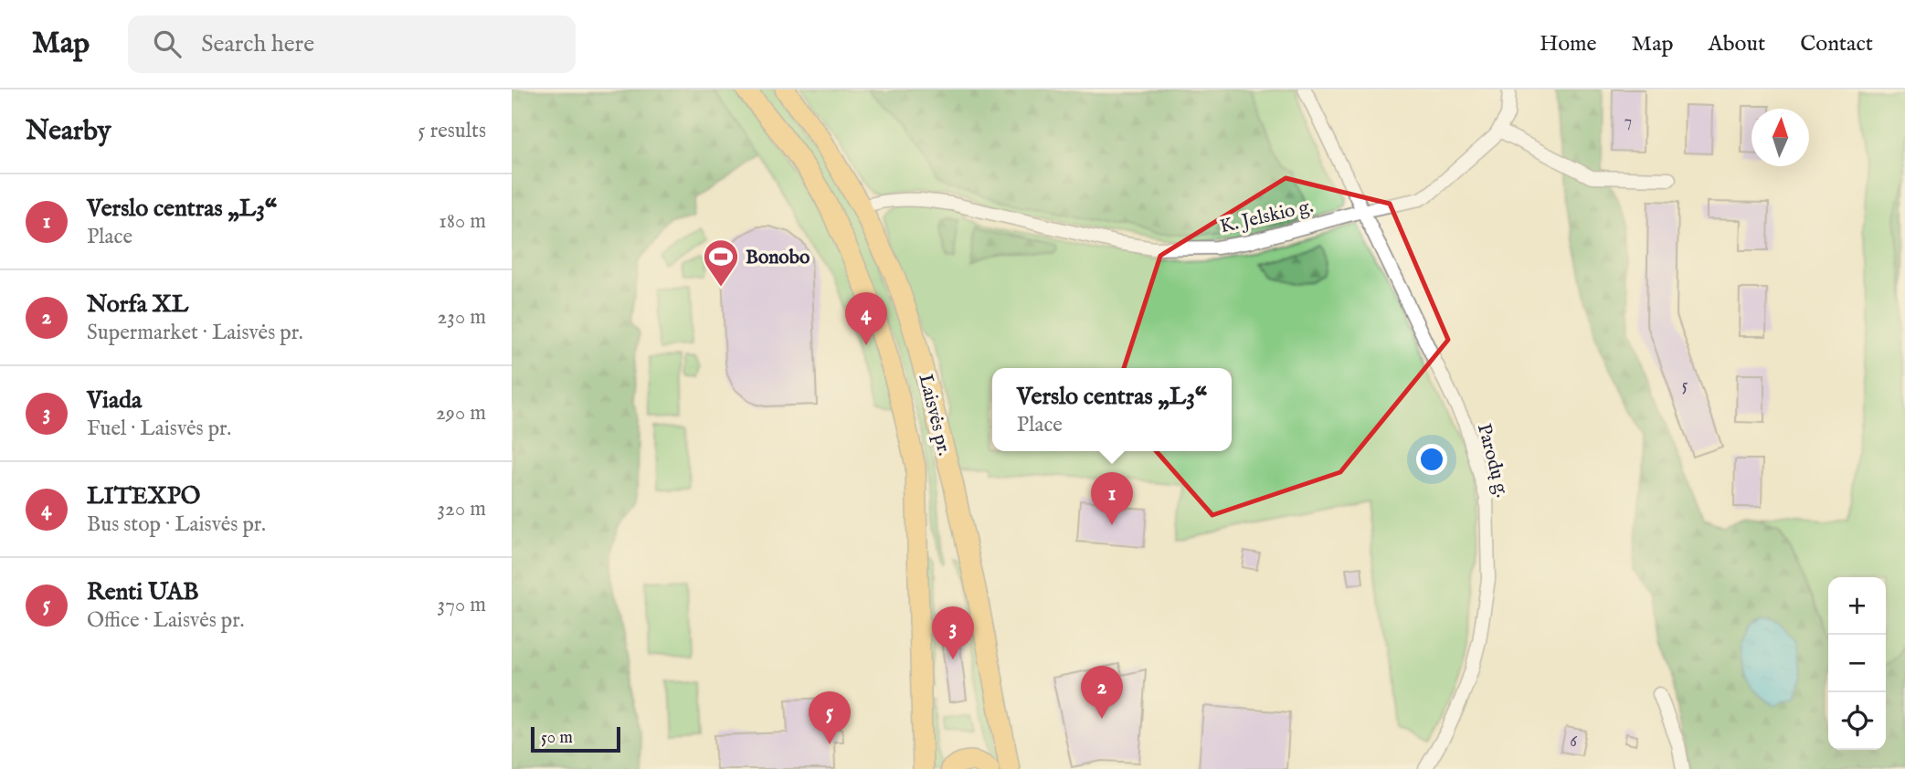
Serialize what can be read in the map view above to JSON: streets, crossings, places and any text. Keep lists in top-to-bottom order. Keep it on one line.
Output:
{"streets":{"main road":["Laisvės pr."],"street":["K. Jelskio g.","Parodų g."]},"crossings":[["K. Jelskio g.","Laisvės pr."],["K. Jelskio g.","Parodų g."]],"places":{"sports":["Bonobo"]},"house_numbers":["7","5","6"],"scale_bar":"50 m","north":"top","page":{"header":"Map","search":"Search here","nav":["Home","Map","About","Contact"],"heading":["Nearby","5 results"],"list":[{"mark":"1","name":"Verslo centras „L3“","note":"Place","value":"180 m"},{"mark":"2","name":"Norfa XL","note":"Supermarket · Laisvės pr.","value":"230 m"},{"mark":"3","name":"Viada","note":"Fuel · Laisvės pr.","value":"290 m"},{"mark":"4","name":"LITEXPO","note":"Bus stop · Laisvės pr.","value":"320 m"},{"mark":"5","name":"Renti UAB","note":"Office · Laisvės pr.","value":"370 m"}],"pins":["4","1","3","2","5"],"popup":["Verslo centras „L3“","Place"],"map_buttons":["+","−"],"scale":"50 m"}}
